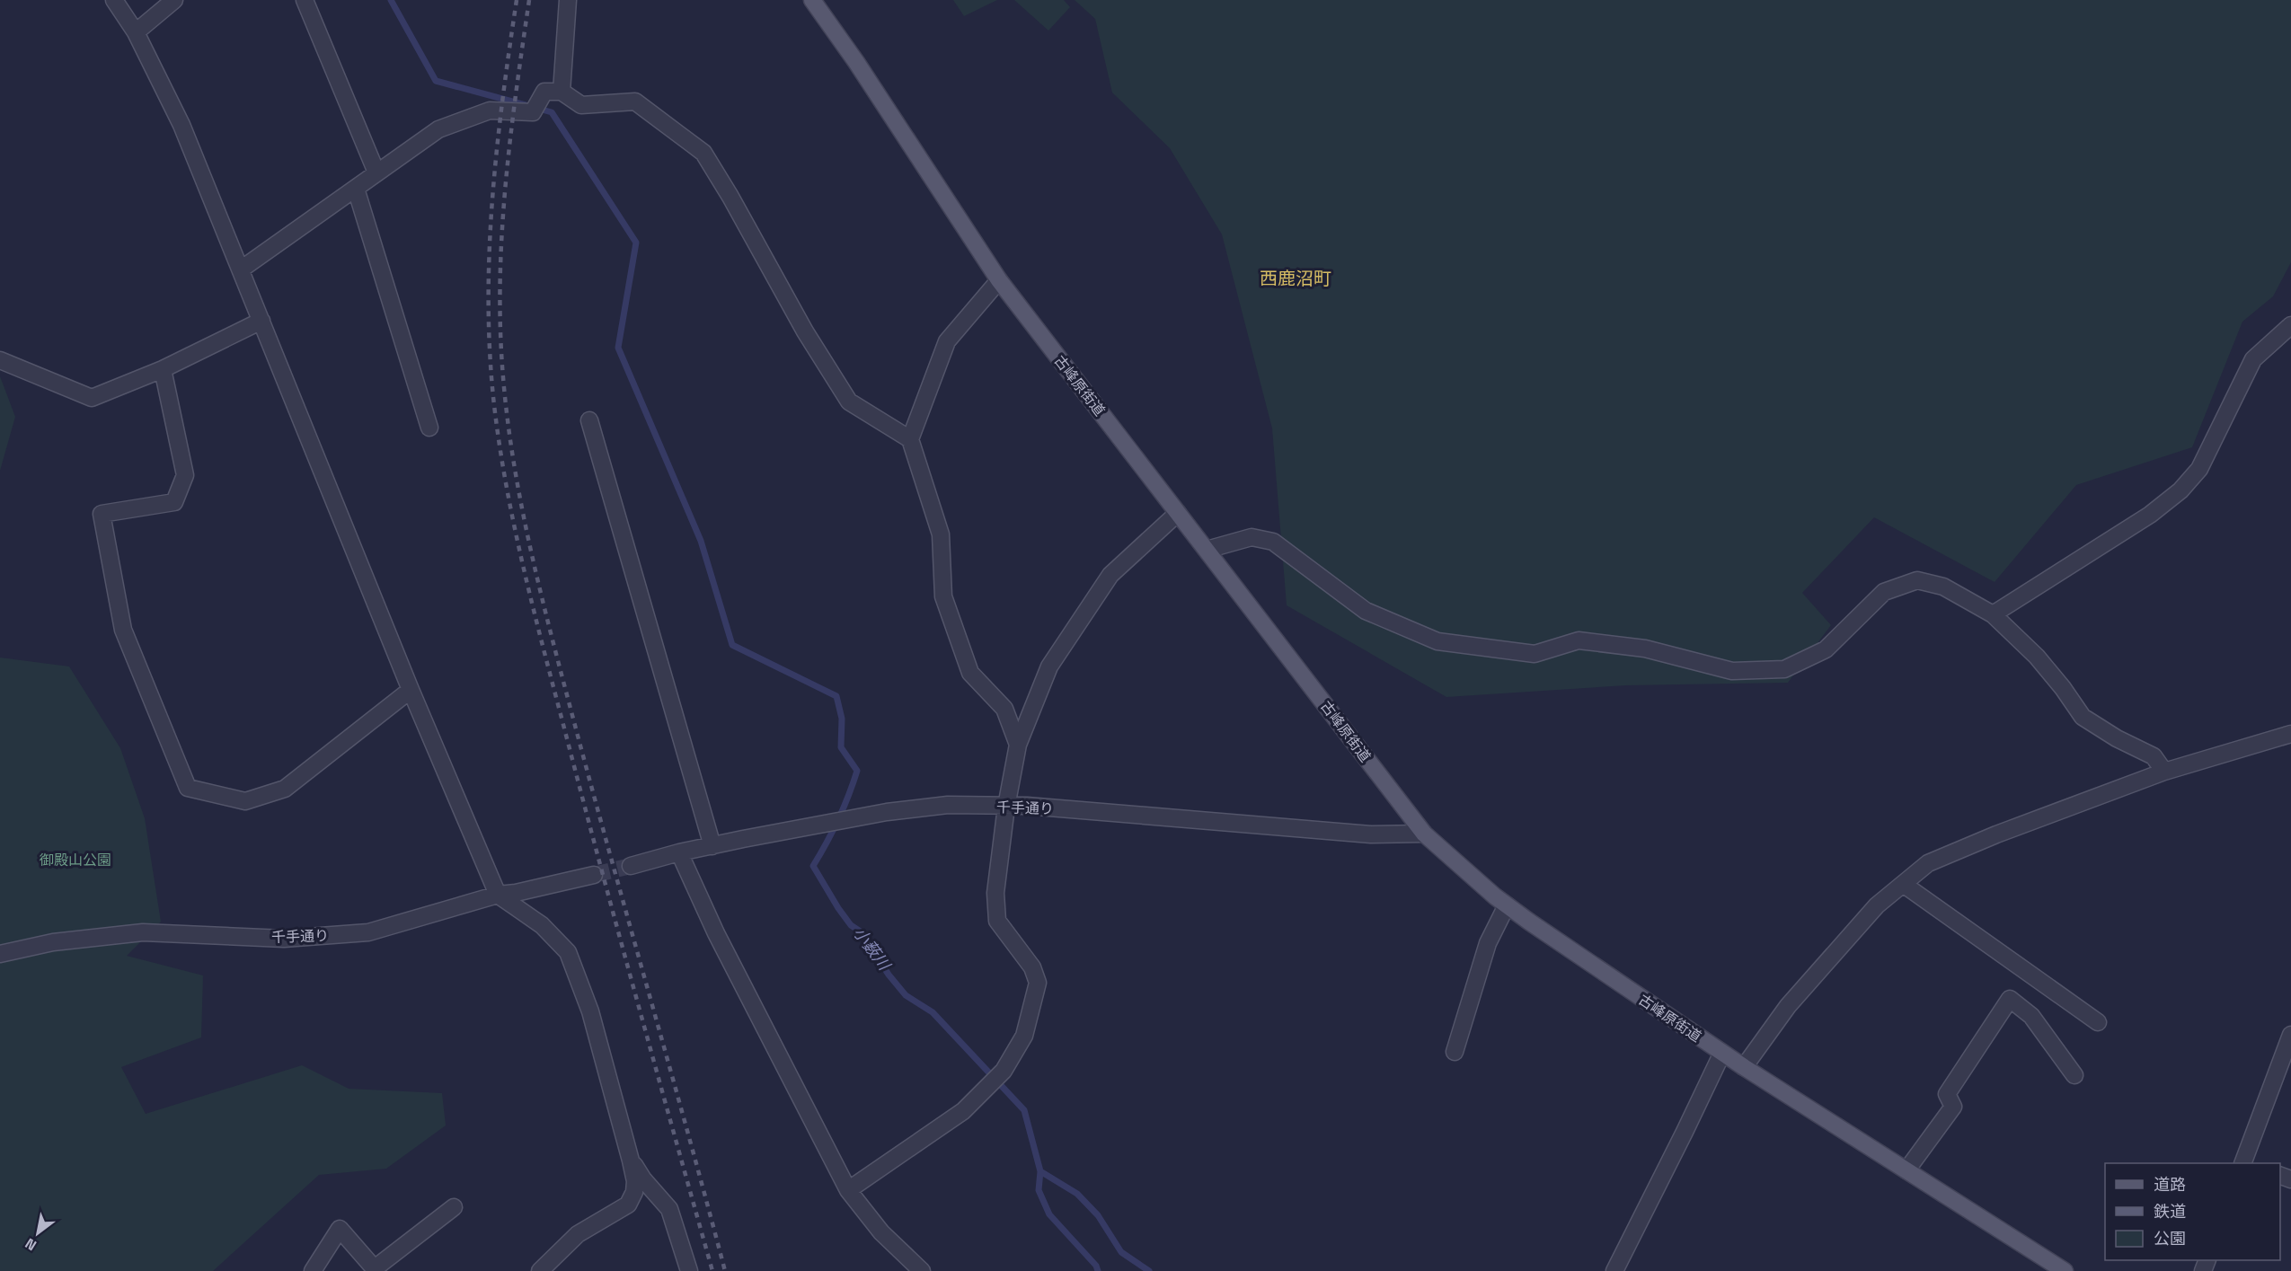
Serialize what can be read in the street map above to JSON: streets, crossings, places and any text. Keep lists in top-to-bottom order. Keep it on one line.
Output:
{"streets":{"main road":["古峰原街道"],"street":["千手通り"]},"crossings":[["古峰原街道","千手通り"]],"districts":["西鹿沼町"],"water":["小薮川"],"parks":["御殿山公園"],"legend":["道路","鉄道","公園"],"north":"bottom left"}
